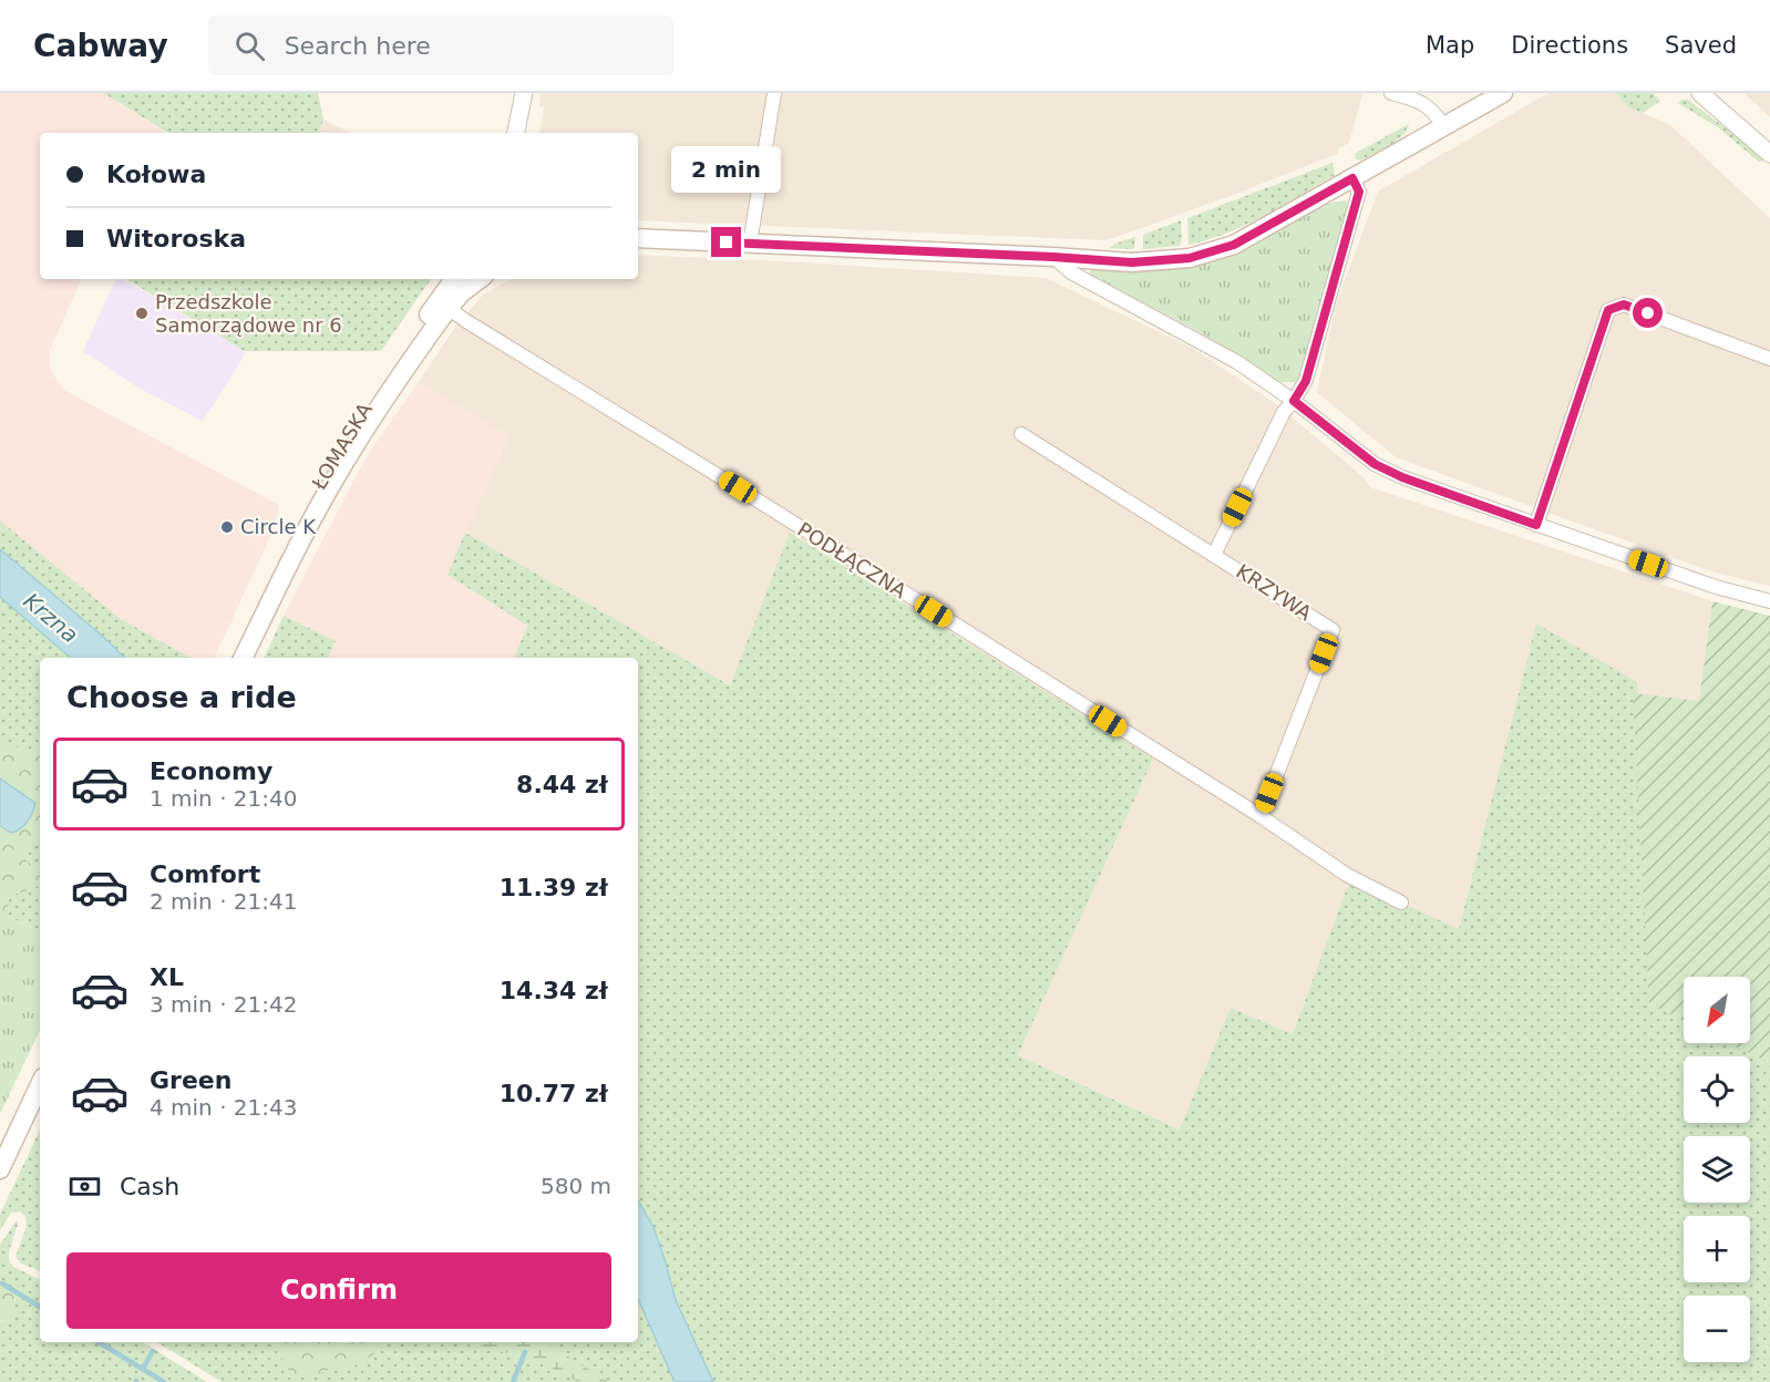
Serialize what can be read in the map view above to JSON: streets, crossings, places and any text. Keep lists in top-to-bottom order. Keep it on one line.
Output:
{"streets":{"main road":["ŁOMASKA"],"street":["PODŁĄCZNA","KRZYWA"]},"crossings":[["ŁOMASKA","PODŁĄCZNA"],["PODŁĄCZNA","KRZYWA"]],"water":["Krzna"],"places":["Przedszkole Samorządowe nr 6","Circle K"],"north":"bottom left","page":{"header":"Cabway","search":"Search here","nav":["Map","Directions","Saved"],"banner":["Kołowa","Witoroska"],"bubble":"2 min","heading":"Choose a ride","list":[{"name":"Economy","note":"1 min · 21:40","value":"8.44 zł"},{"name":"Comfort","note":"2 min · 21:41","value":"11.39 zł"},{"name":"XL","note":"3 min · 21:42","value":"14.34 zł"},{"name":"Green","note":"4 min · 21:43","value":"10.77 zł"}],"map_buttons":["+","−"],"pay":["Cash","580 m"],"buttons":"Confirm"}}
